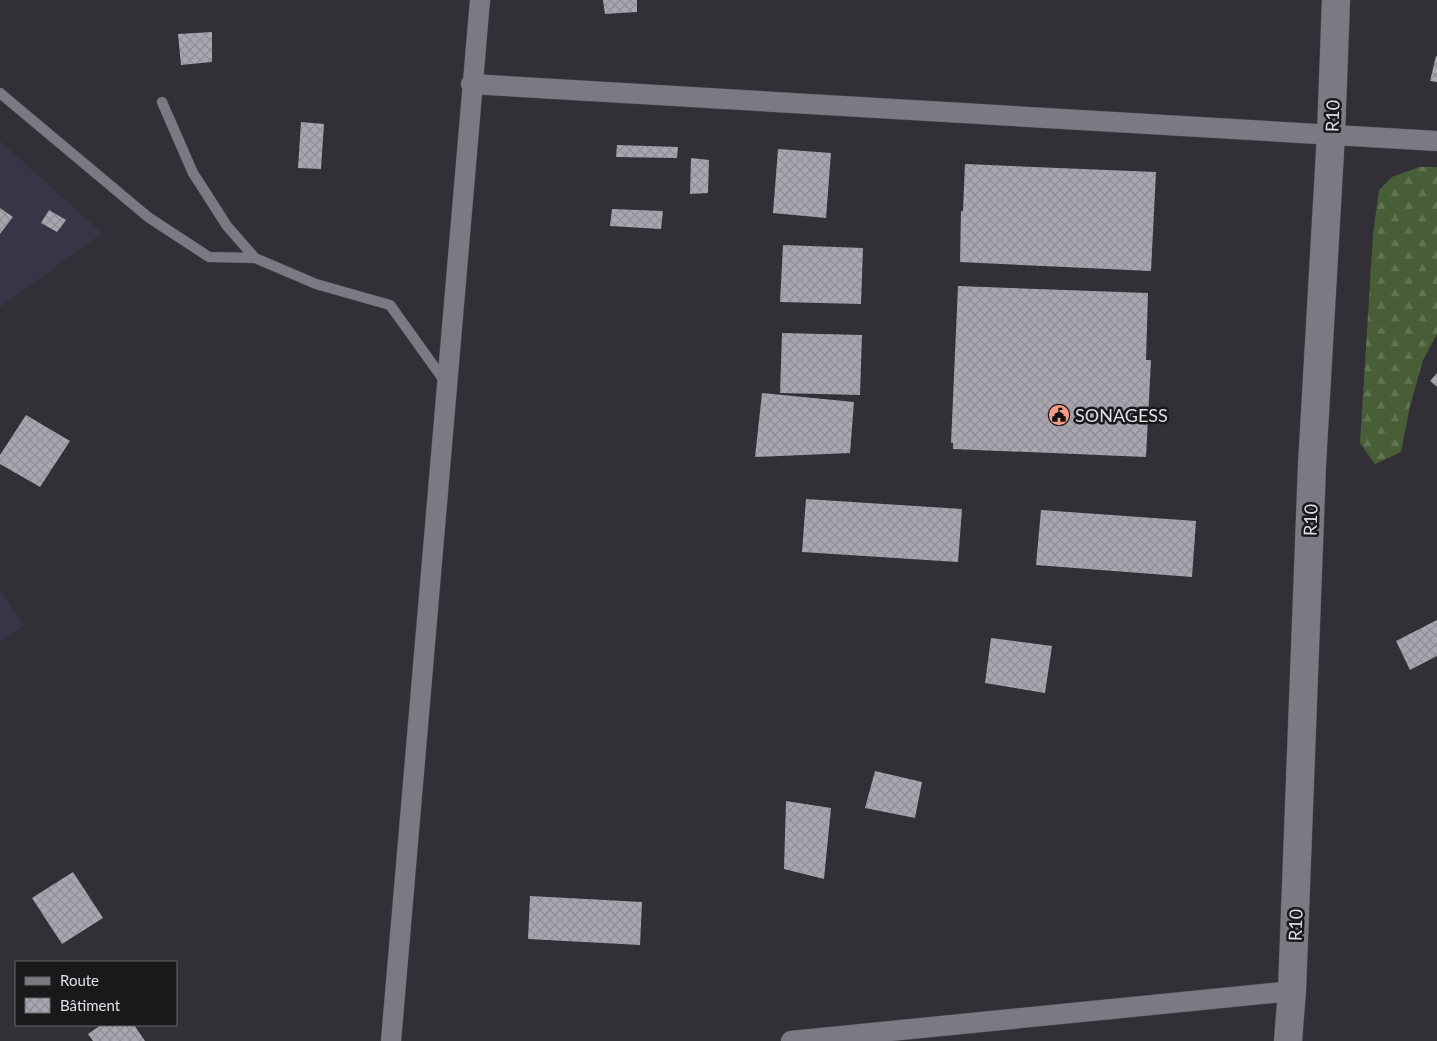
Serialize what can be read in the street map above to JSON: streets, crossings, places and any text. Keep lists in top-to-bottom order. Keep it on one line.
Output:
{"streets":{"main road":["R10"]},"places":{"public building":["SONAGESS"]},"legend":["Route","Bâtiment"]}
